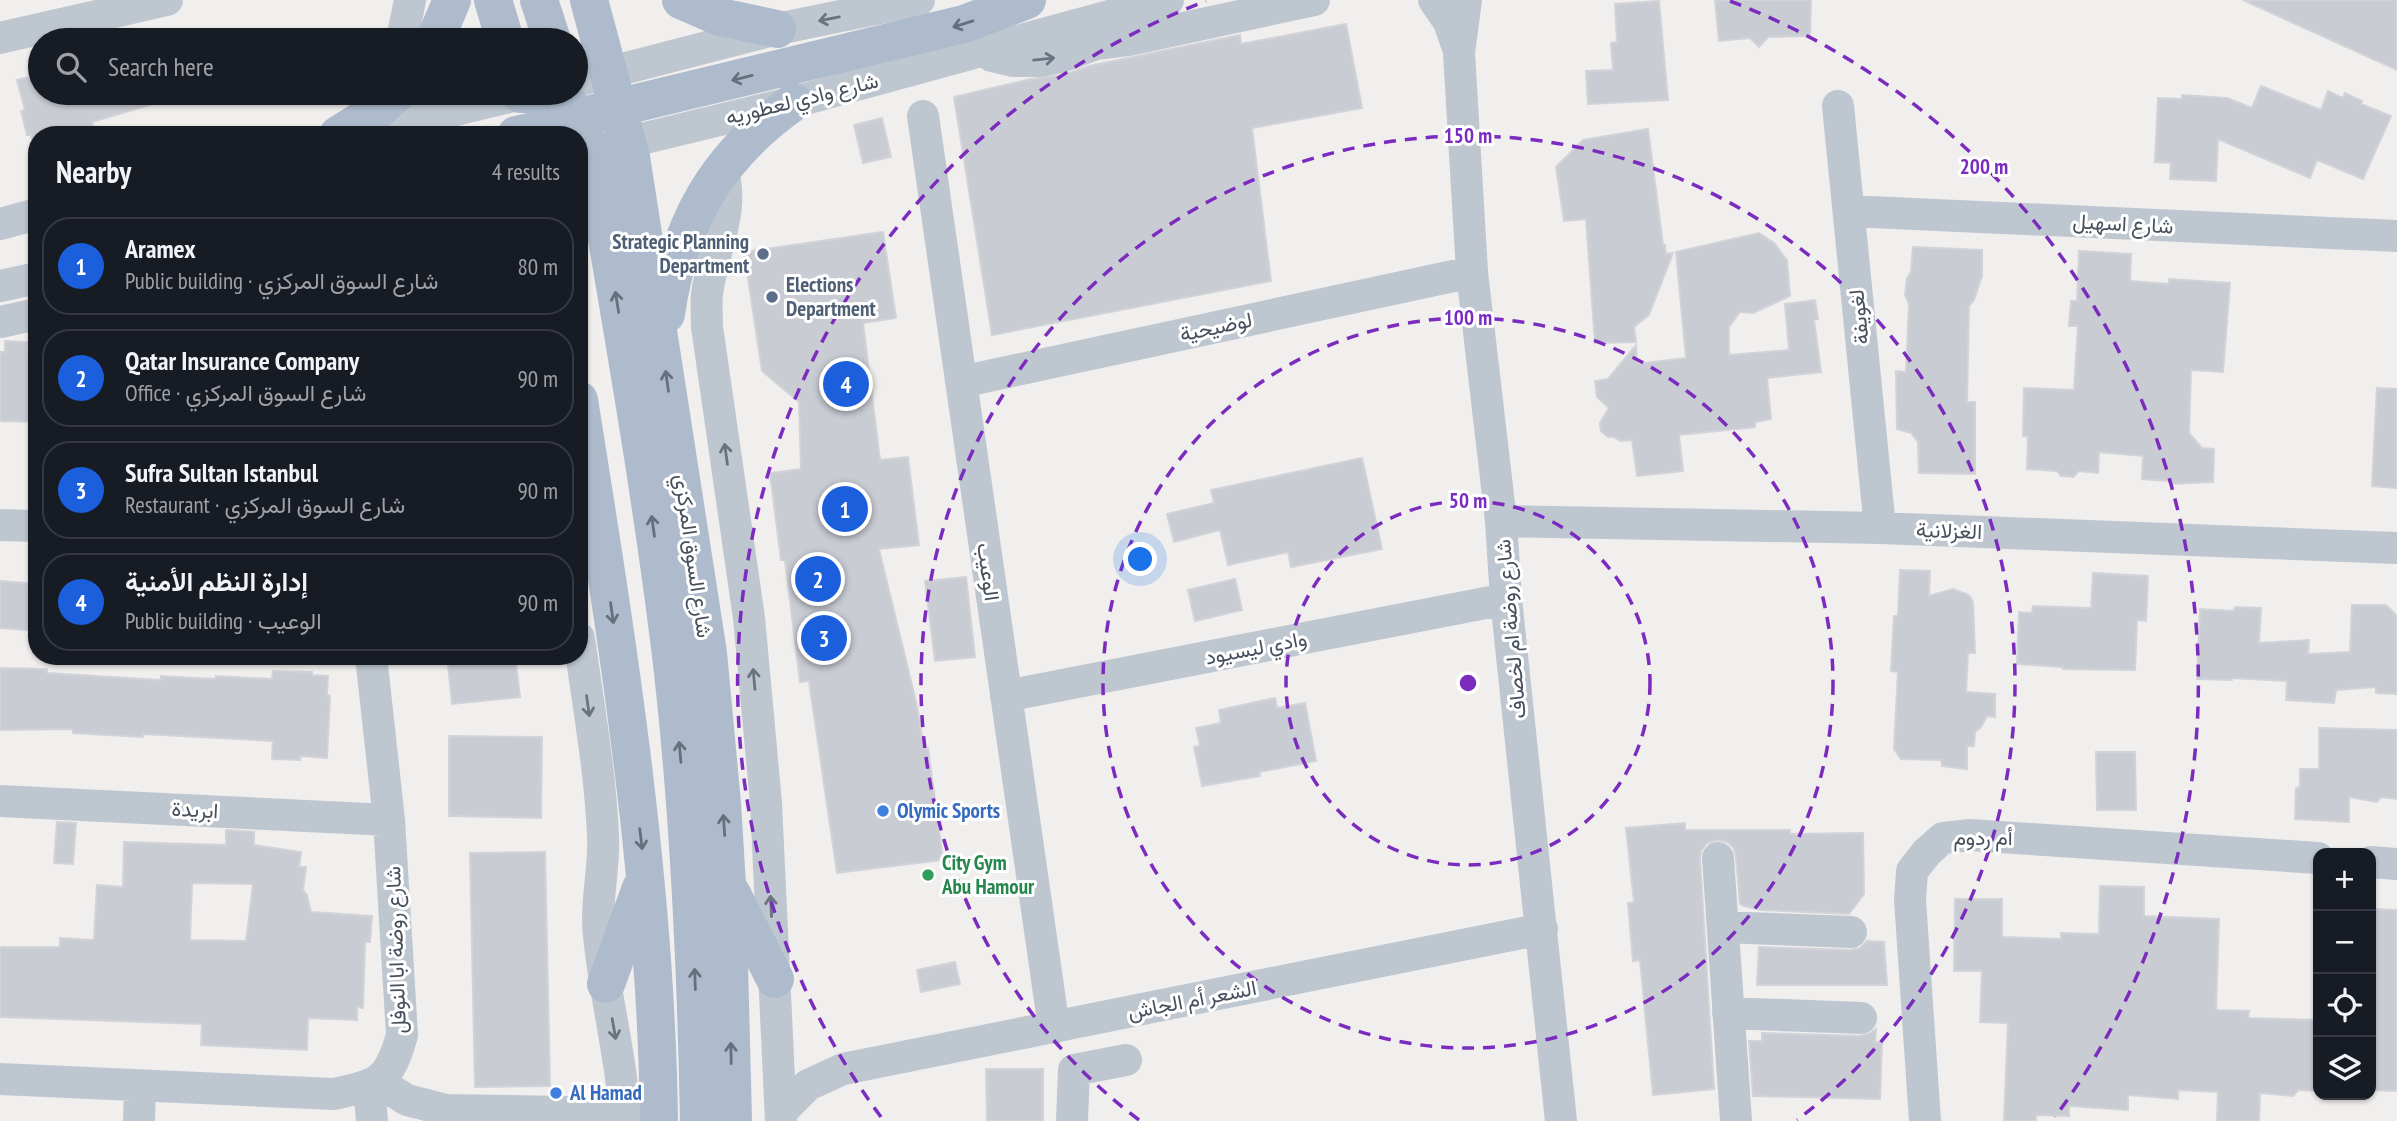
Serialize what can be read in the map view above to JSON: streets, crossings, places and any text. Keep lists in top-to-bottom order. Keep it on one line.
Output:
{"streets":{"main road":["شارع السوق المركزي"],"street":["شارع وادي لعطوريه","شارع اسهيل","لغويفة","لوضيحية","الغزلانية","الوعيب","شارع روضة ام لخصاف","وادي ليسيود","ابريدة","أم ردوم","شارع روضة ابا النوفل","الشعر أم الجاش"]},"crossings":[["شارع وادي لعطوريه","شارع السوق المركزي"],["شارع اسهيل","لغويفة"],["لغويفة","الغزلانية"],["لوضيحية","الوعيب"],["لوضيحية","شارع روضة ام لخصاف"],["الغزلانية","شارع روضة ام لخصاف"],["الوعيب","وادي ليسيود"],["الوعيب","الشعر أم الجاش"],["شارع روضة ام لخصاف","وادي ليسيود"],["شارع روضة ام لخصاف","الشعر أم الجاش"],["ابريدة","شارع روضة ابا النوفل"]],"places":["Strategic Planning Department","Elections Department","Olymic Sports","City Gym Abu Hamour","Al Hamad"],"page":{"search":"Search here","heading":["Nearby","4 results"],"list":[{"mark":"1","name":"Aramex","note":"Public building · شارع السوق المركزي","value":"80 m"},{"mark":"2","name":"Qatar Insurance Company","note":"Office · شارع السوق المركزي","value":"90 m"},{"mark":"3","name":"Sufra Sultan Istanbul","note":"Restaurant · شارع السوق المركزي","value":"90 m"},{"mark":"4","name":"إدارة النظم الأمنية","note":"Public building · الوعيب","value":"90 m"}],"pins":["4","1","2","3"],"map_buttons":["+","−"]},"rings":["150 m","200 m","100 m","50 m"]}
